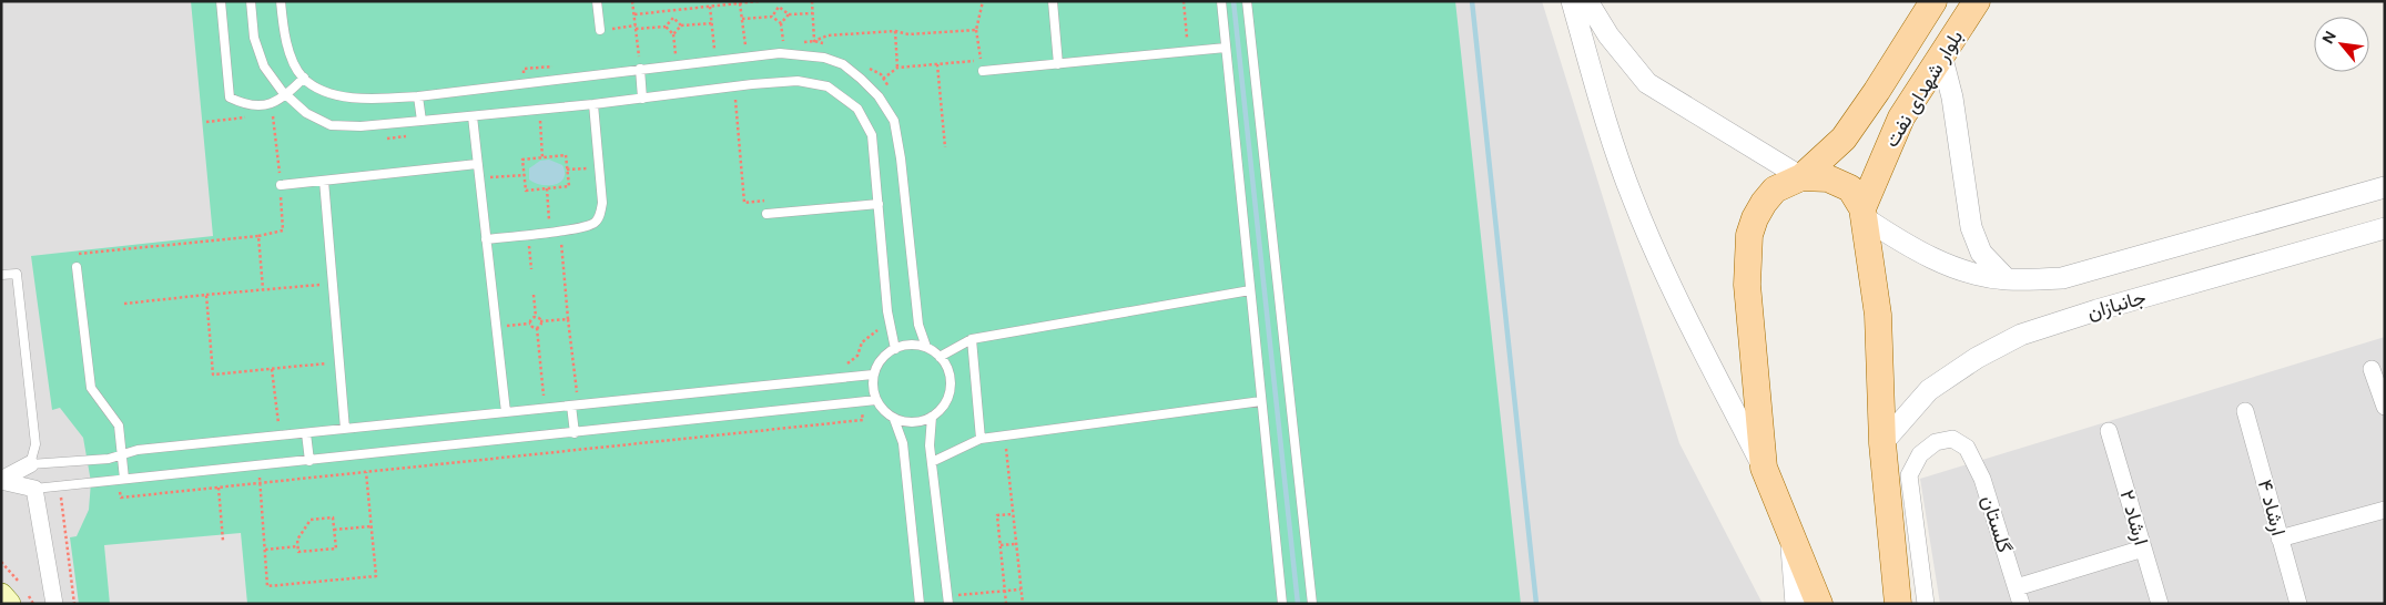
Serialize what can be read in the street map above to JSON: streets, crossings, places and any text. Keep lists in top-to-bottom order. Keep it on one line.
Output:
{"streets":{"main road":["بلوار شهدای نفت"],"street":["جانبازان","ارشاد ۴","ارشاد ۲","گلستان"]},"crossings":[["بلوار شهدای نفت","جانبازان"]],"north":"top left"}
